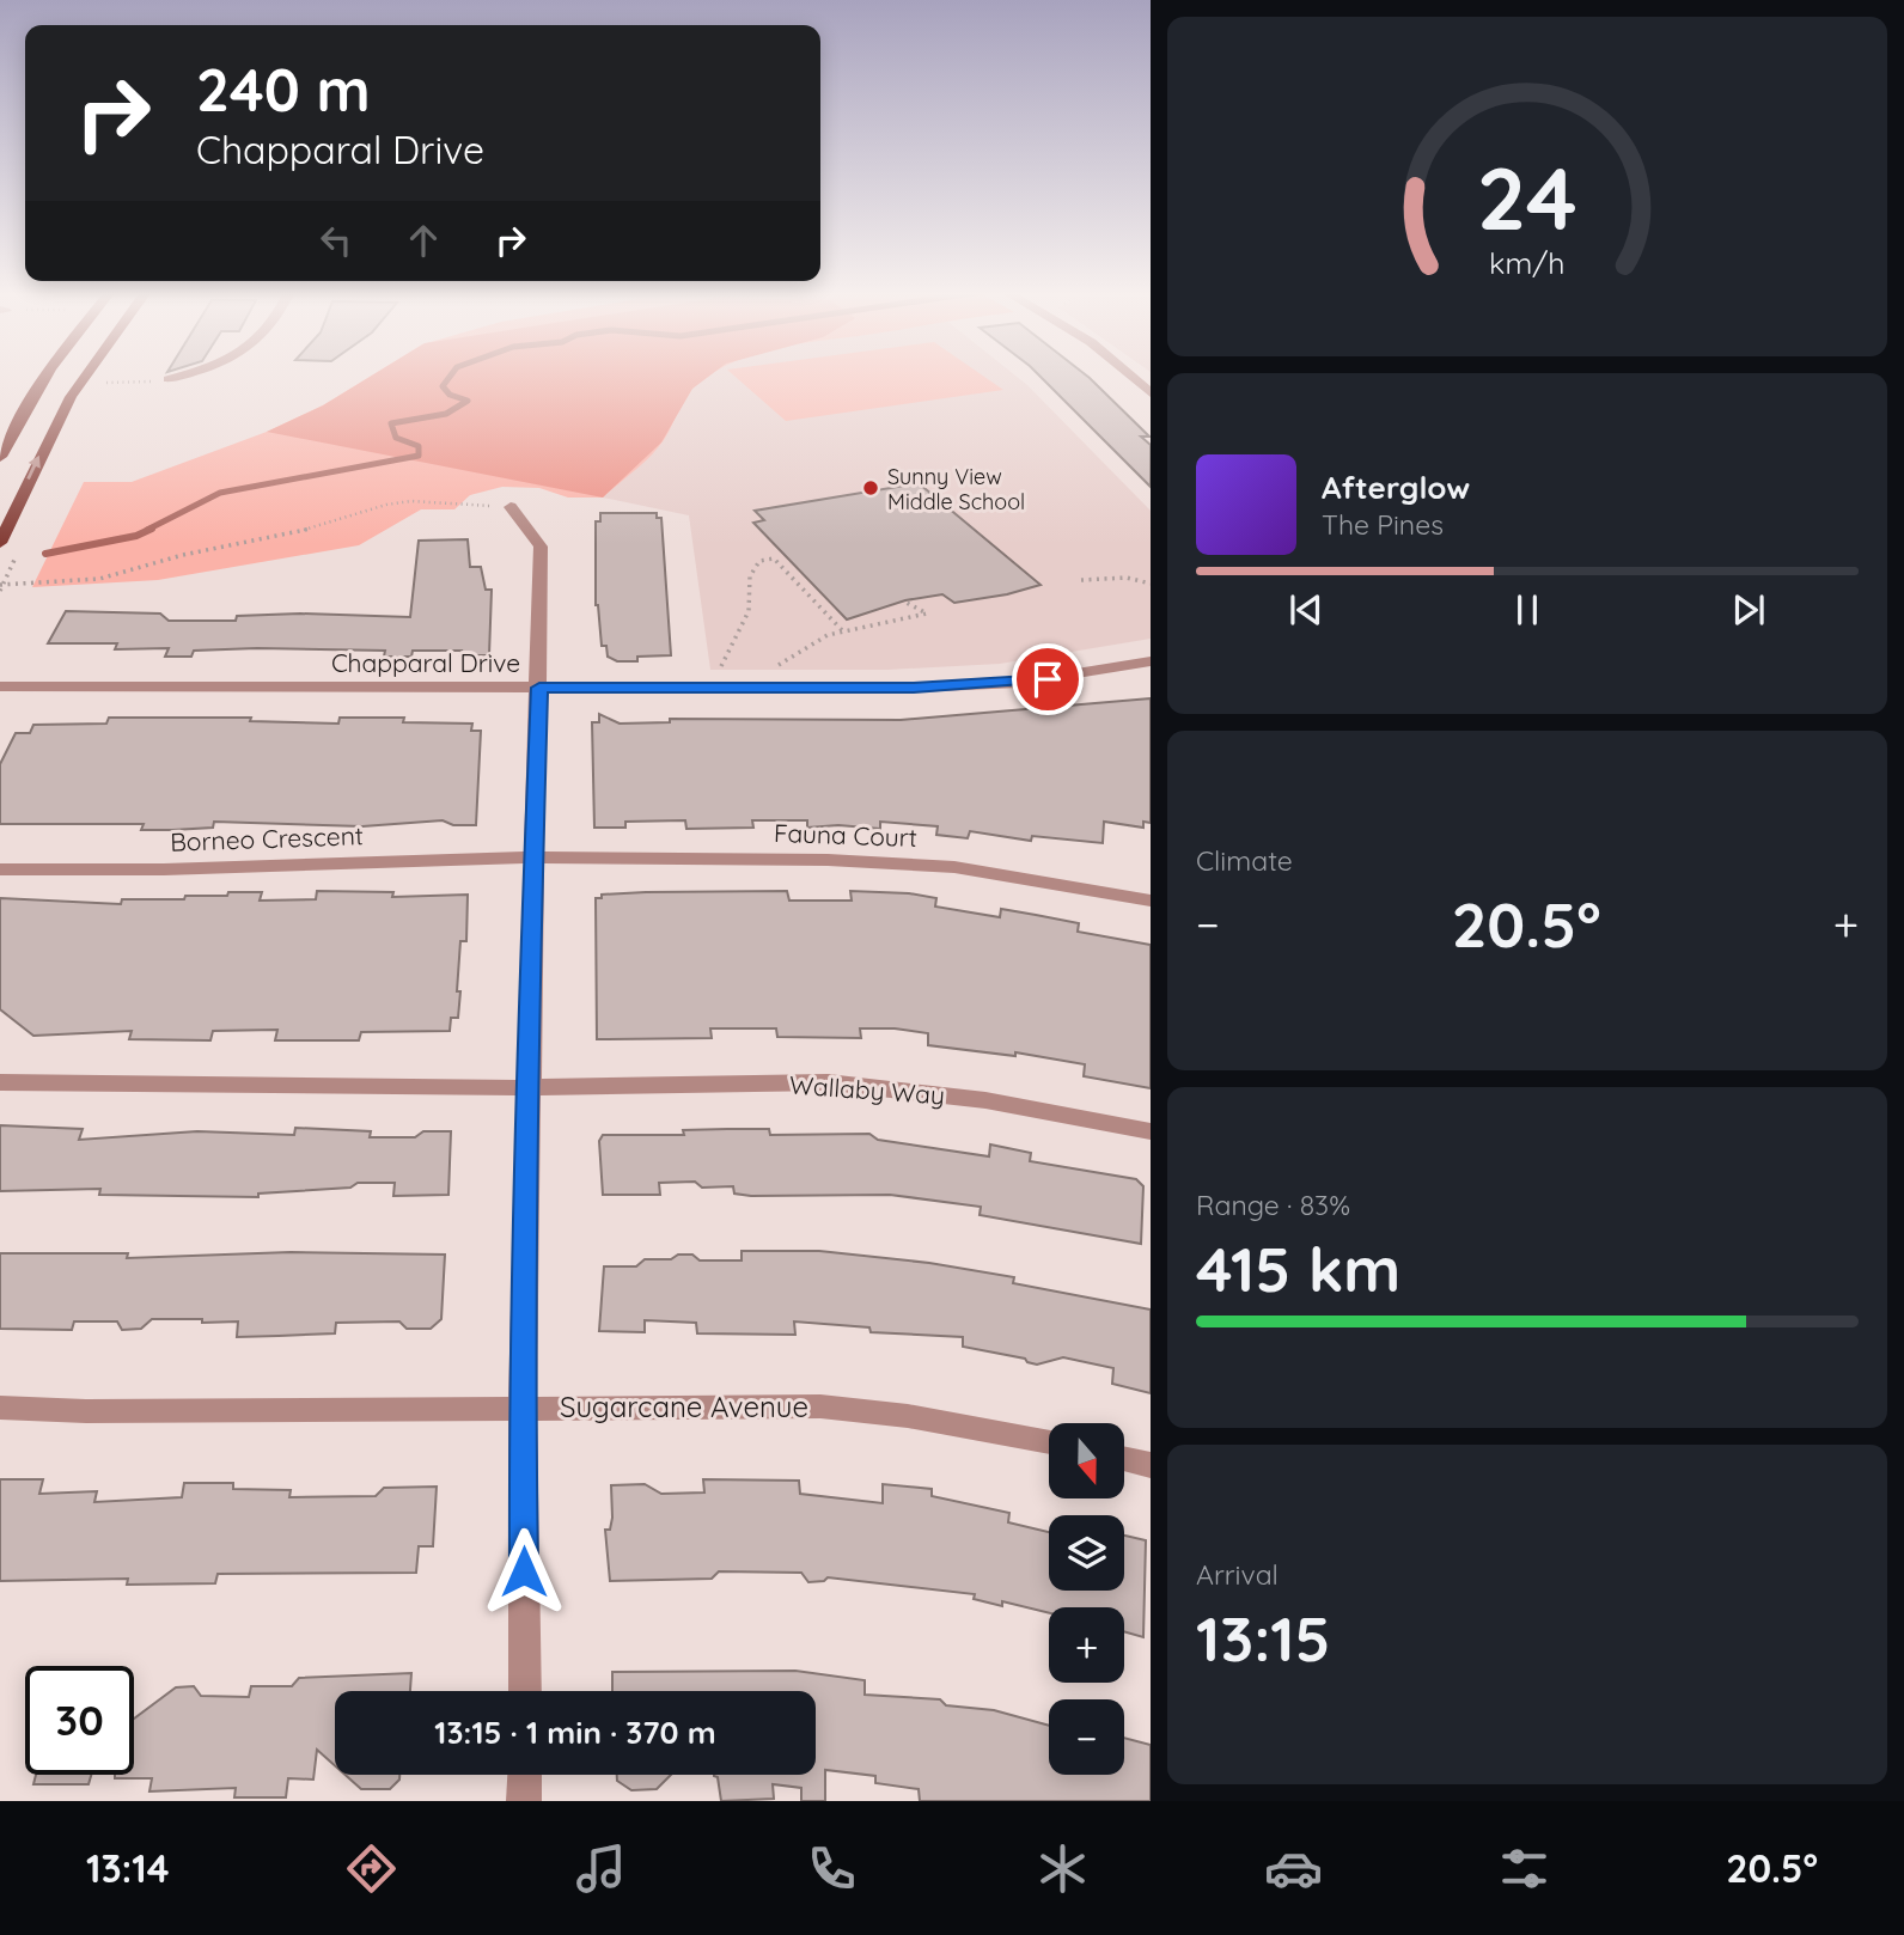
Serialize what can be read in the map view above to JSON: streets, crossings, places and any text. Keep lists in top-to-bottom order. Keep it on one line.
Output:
{"streets":{"street":["Chapparal Drive","Fauna Court","Borneo Crescent","Wallaby Way","Sugarcane Avenue"]},"crossings":[["Fauna Court","Borneo Crescent"]],"places":["Sunny View Middle School"],"north":"bottom","page":{"turn":["240 m","Chapparal Drive"],"song":["Afterglow","The Pines"],"tile":["Climate",["Range · 83%","415 km"],["Arrival","13:15"]],"heat":["−","20.5°","+"],"map_buttons":["+","−"],"limit":"30","trip":"13:15 · 1 min · 370 m","tabs":["13:14","20.5°"],"gauge":["24","km/h"]}}
